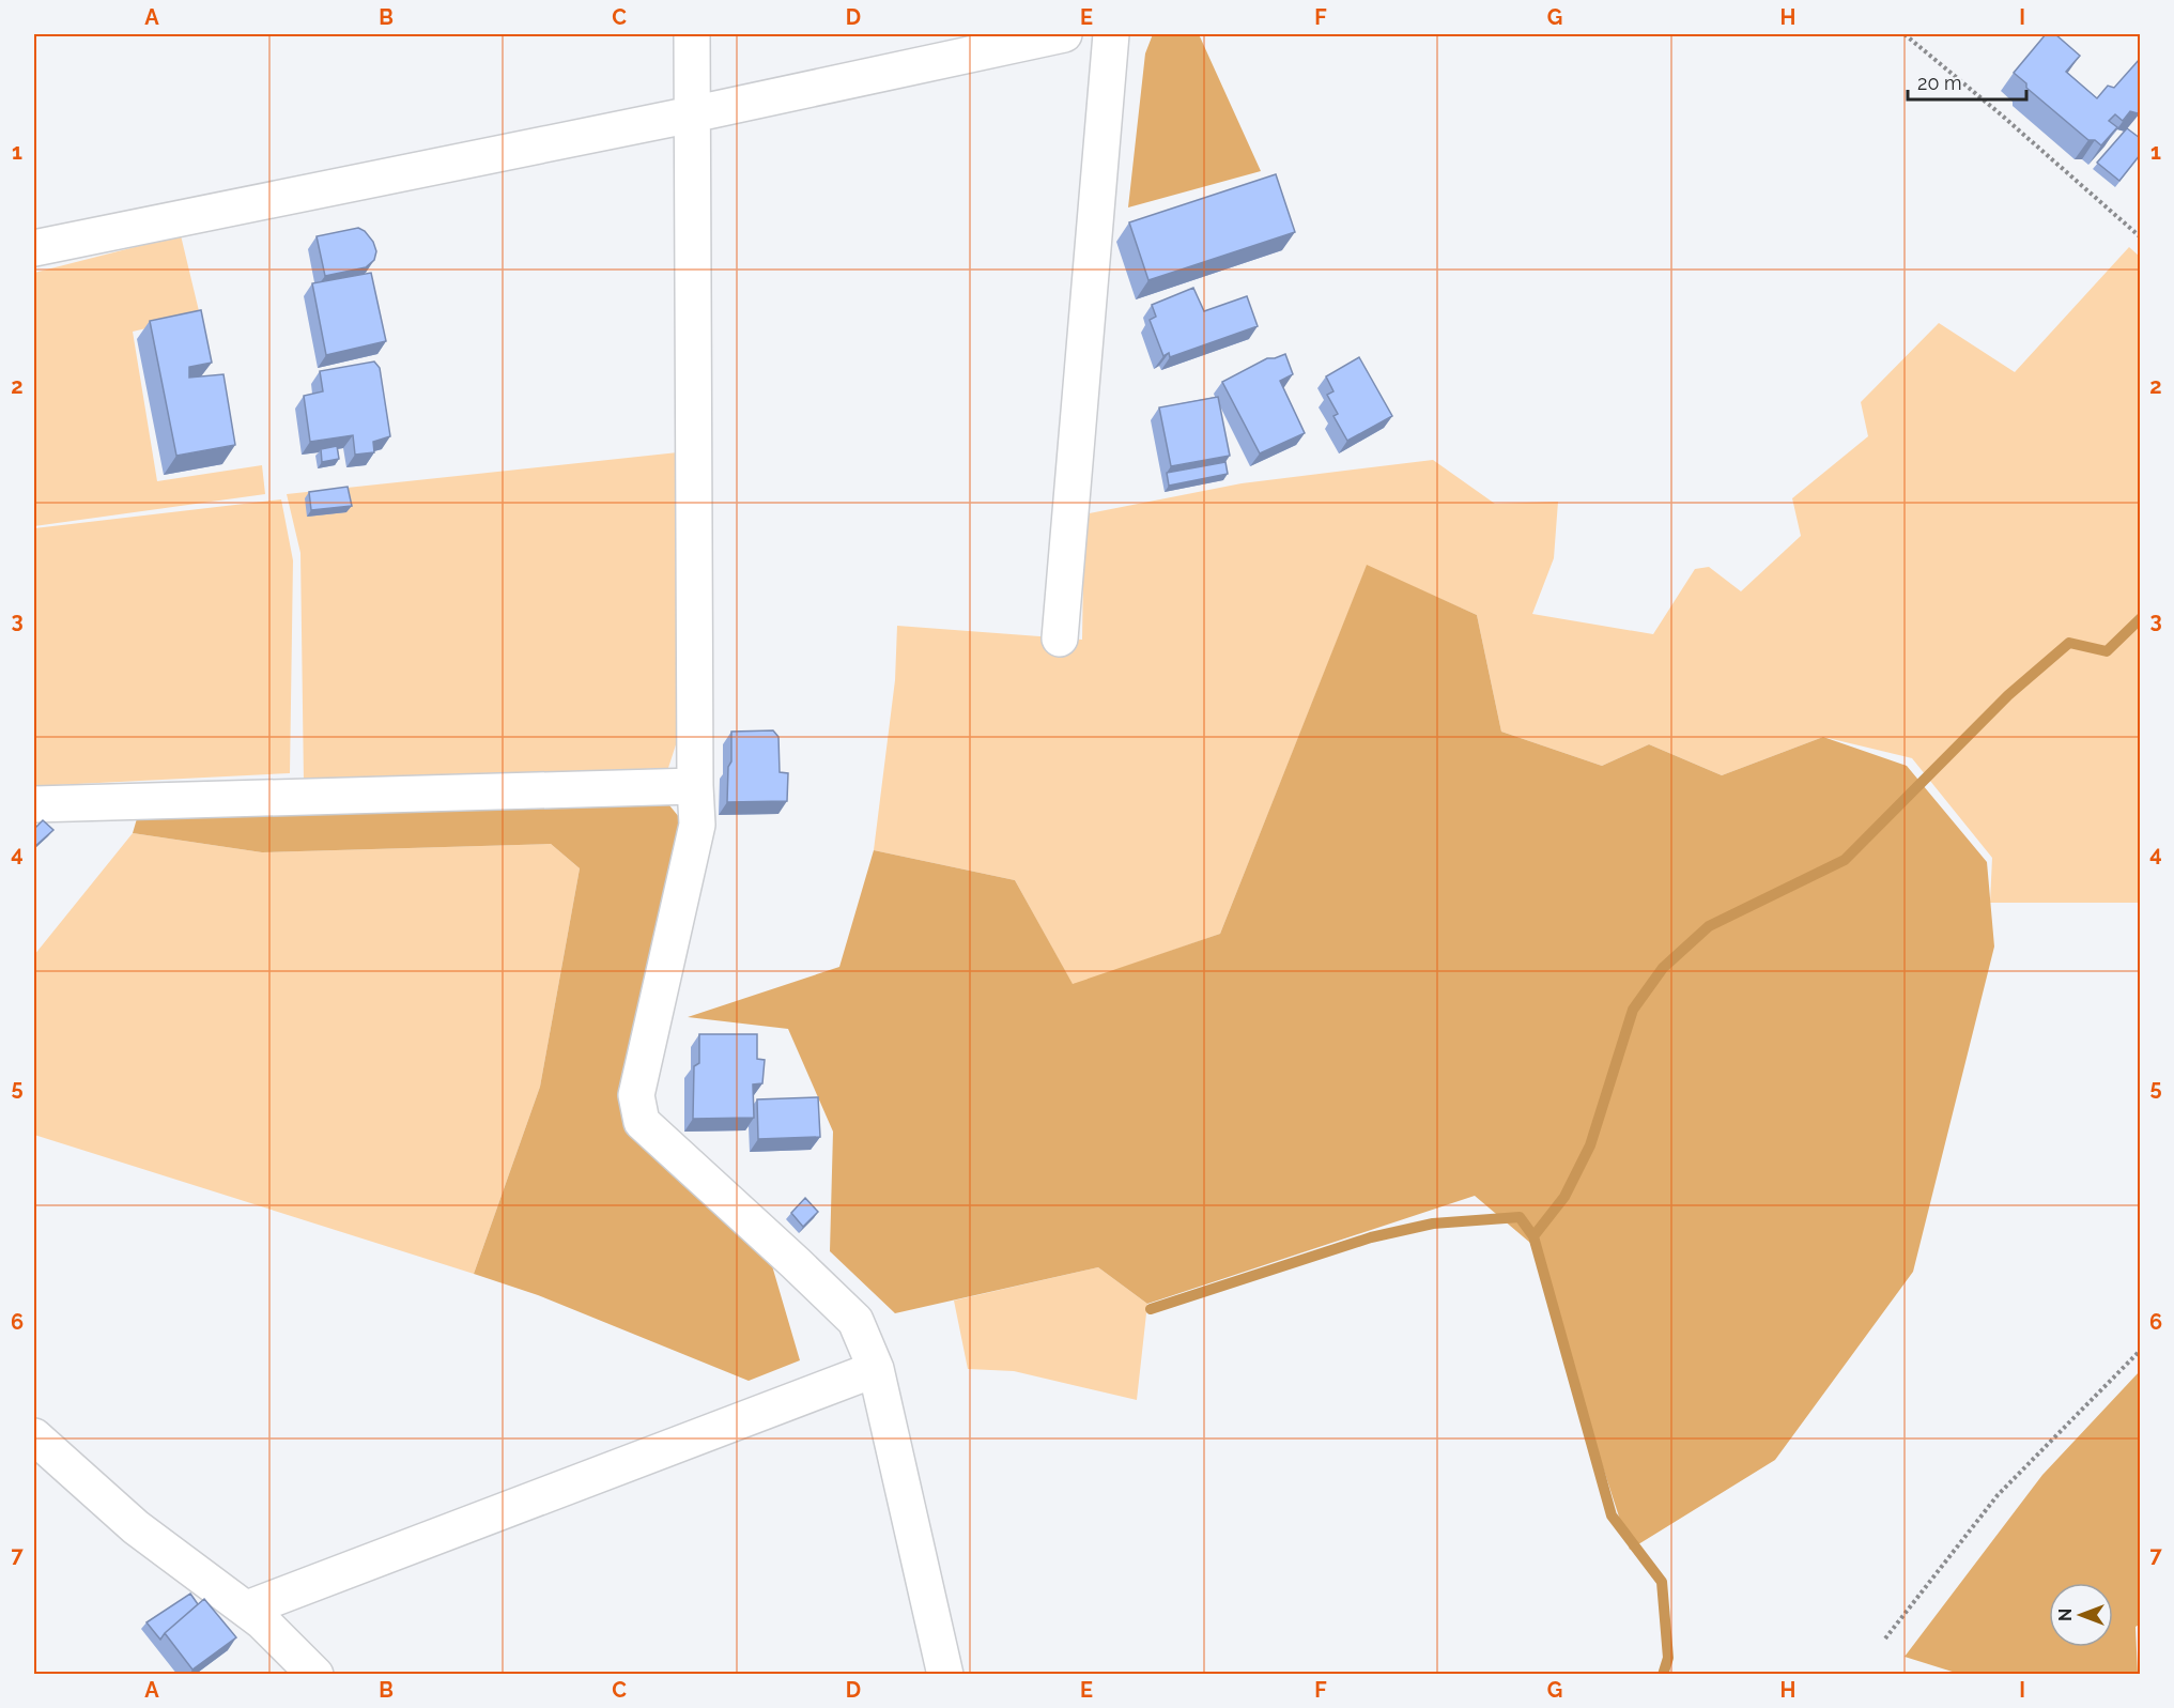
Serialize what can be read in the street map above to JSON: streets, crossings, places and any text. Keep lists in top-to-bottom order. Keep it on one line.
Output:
{"scale_bar":"20 m","north":"left","grid":{"columns":["A","B","C","D","E","F","G","H","I"],"rows":["1","2","3","4","5","6","7"]}}
